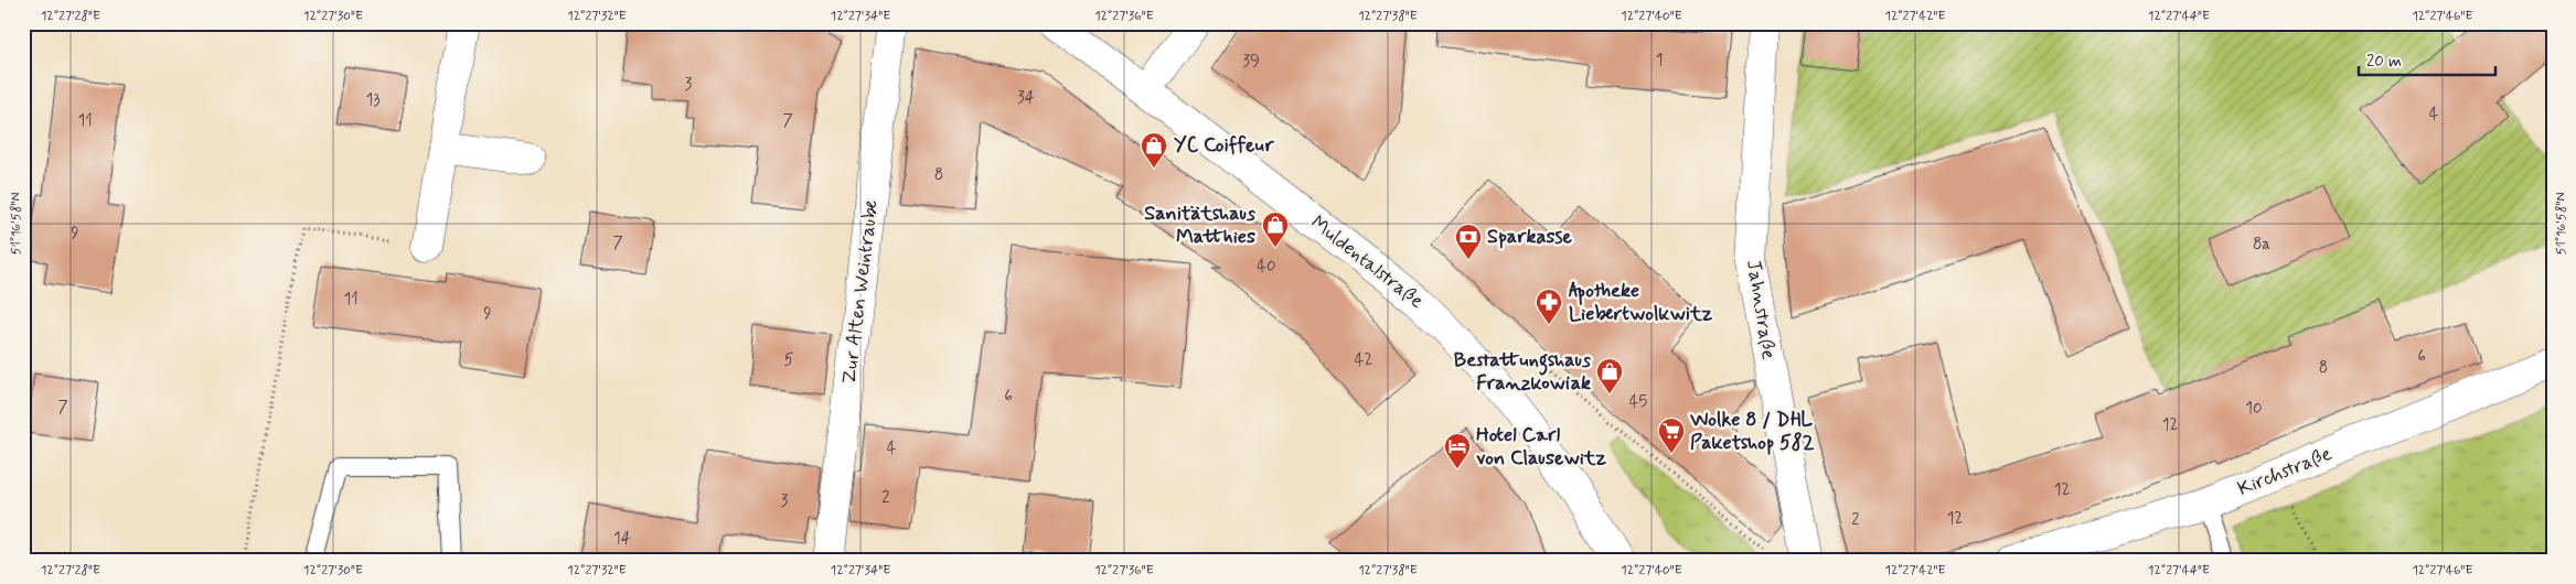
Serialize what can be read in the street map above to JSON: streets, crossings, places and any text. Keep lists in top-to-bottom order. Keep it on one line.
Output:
{"streets":{"street":["Muldentalstraße","Zur Alten Weintraube","Jahnstraße","Kirchstraße"]},"places":{"shop":["YC Coiffeur","Sanitätshaus Matthies","Bestattungshaus Franzkowiak"],"bank":["Sparkasse"],"pharmacy":["Apotheke Liebertwolkwitz"],"supermarket":["Wolke 8 / DHL Paketshop 582"],"hotel":["Hotel Carl von Clausewitz"]},"house_numbers":["1","39","3","34","13","4","11","7","8","9","7","8a","40","11","9","6","5","42","8","6","45","7","10","12","4","12","2","3","12","2","14"],"scale_bar":"20 m","coordinates":["12°27'28\"E","12°27'30\"E","12°27'32\"E","12°27'34\"E","12°27'36\"E","12°27'38\"E","12°27'40\"E","12°27'42\"E","12°27'44\"E","12°27'46\"E","51°16'58\"N"]}
